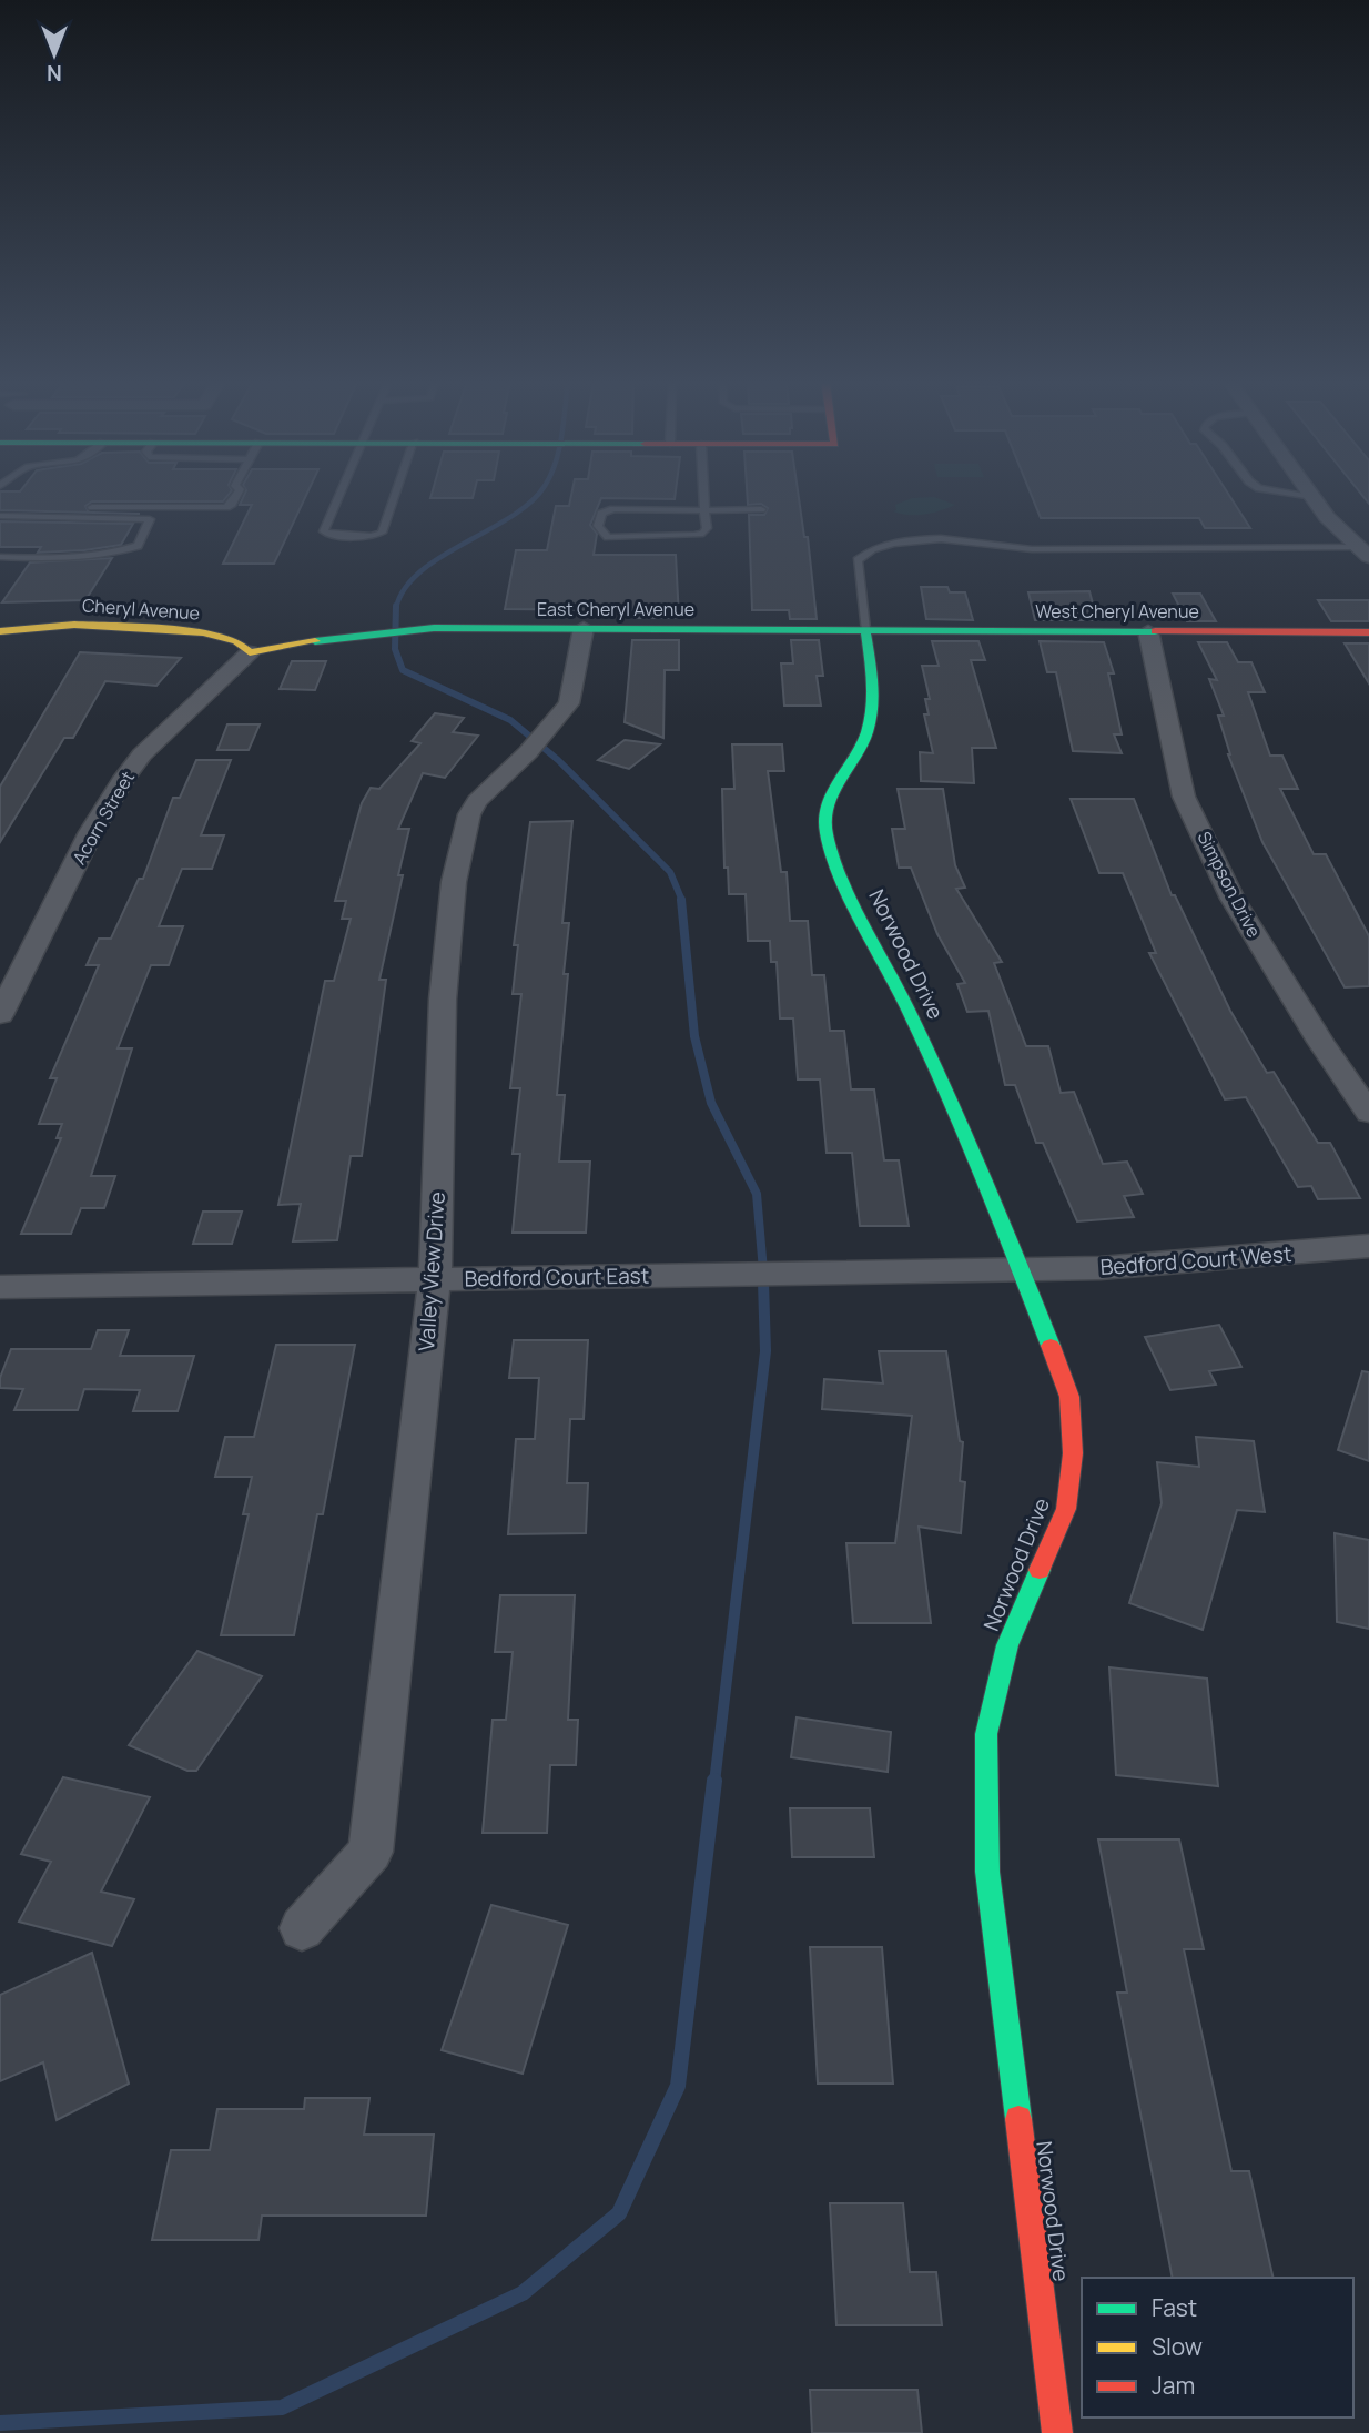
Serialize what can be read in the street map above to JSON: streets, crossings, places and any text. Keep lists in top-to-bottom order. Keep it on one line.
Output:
{"streets":{"street":["Cheryl Avenue","East Cheryl Avenue","West Cheryl Avenue","Acorn Street","Simpson Drive","Norwood Drive","Bedford Court West","Valley View Drive","Bedford Court East"]},"crossings":[["Cheryl Avenue","East Cheryl Avenue"],["Cheryl Avenue","Acorn Street"],["East Cheryl Avenue","West Cheryl Avenue"],["East Cheryl Avenue","Acorn Street"],["East Cheryl Avenue","Norwood Drive"],["East Cheryl Avenue","Valley View Drive"],["West Cheryl Avenue","Simpson Drive"],["West Cheryl Avenue","Norwood Drive"],["Norwood Drive","Bedford Court West"],["Norwood Drive","Bedford Court East"],["Bedford Court West","Bedford Court East"],["Valley View Drive","Bedford Court East"]],"legend":["Fast","Slow","Jam"],"north":"bottom"}
